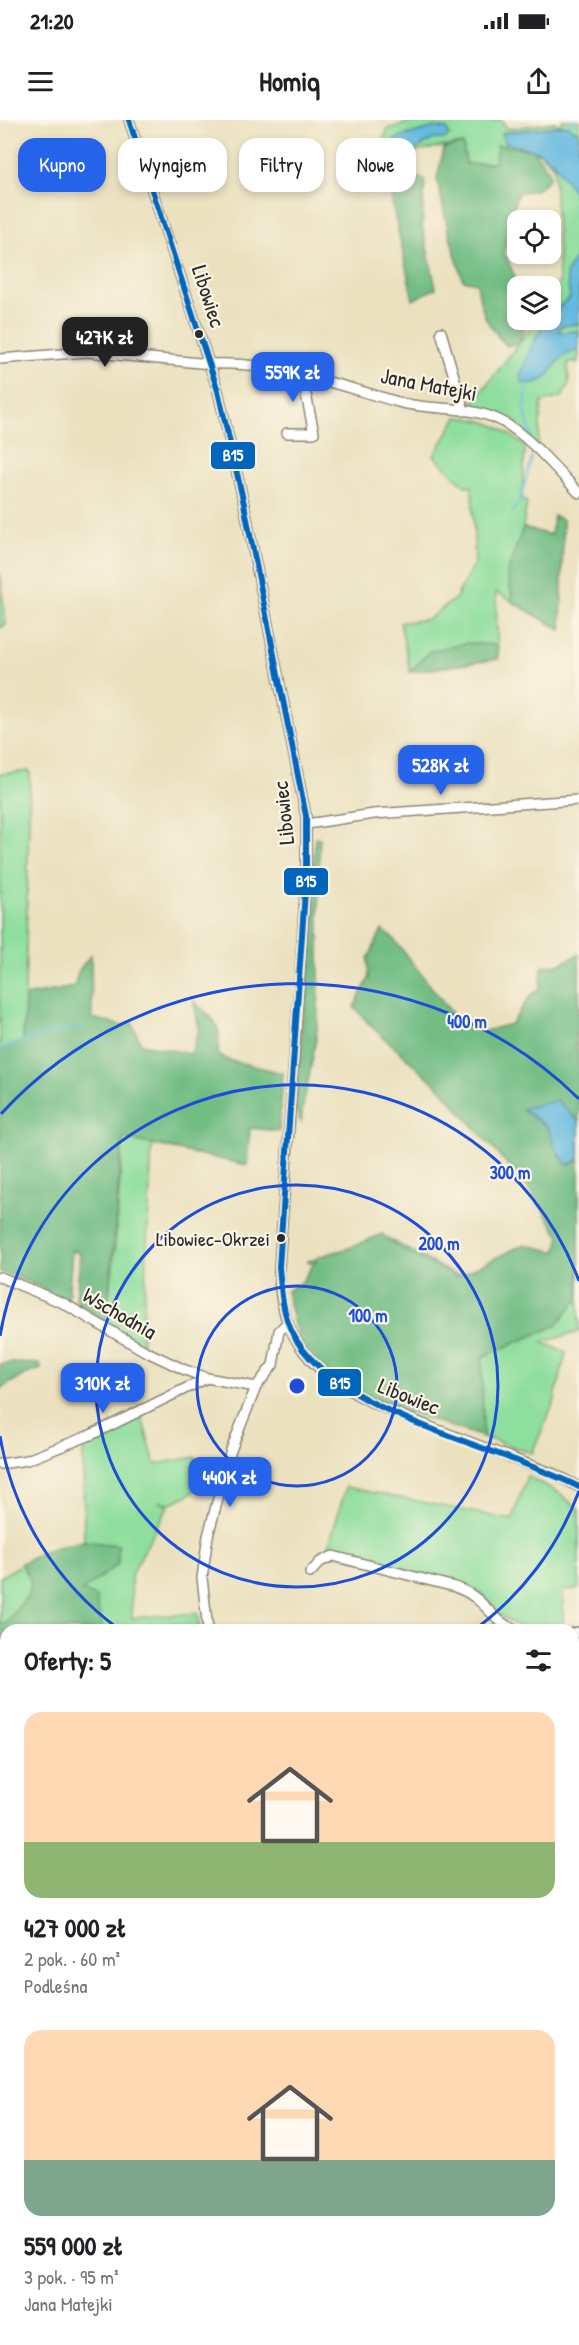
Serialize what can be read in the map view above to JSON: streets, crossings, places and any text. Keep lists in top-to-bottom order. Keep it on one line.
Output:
{"streets":{"street":["Libowiec","Jana Matejki","Wschodnia"]},"crossings":[["Libowiec","Jana Matejki"]],"places":["Libowiec-Okrzei"],"lines":["transit line B15"],"page":{"status":"21:20","header":"Homiq","chip":["Kupno","Wynajem","Filtry","Nowe"],"price":["427K zł","559K zł","528K zł","310K zł","440K zł"],"heading":"Oferty: 5","list":[{"name":"427 000 zł","note":"2 pok. · 60 m² · Podleśna"},{"name":"559 000 zł","note":"3 pok. · 95 m² · Jana Matejki"}]},"rings":["400 m","300 m","200 m","100 m"]}
